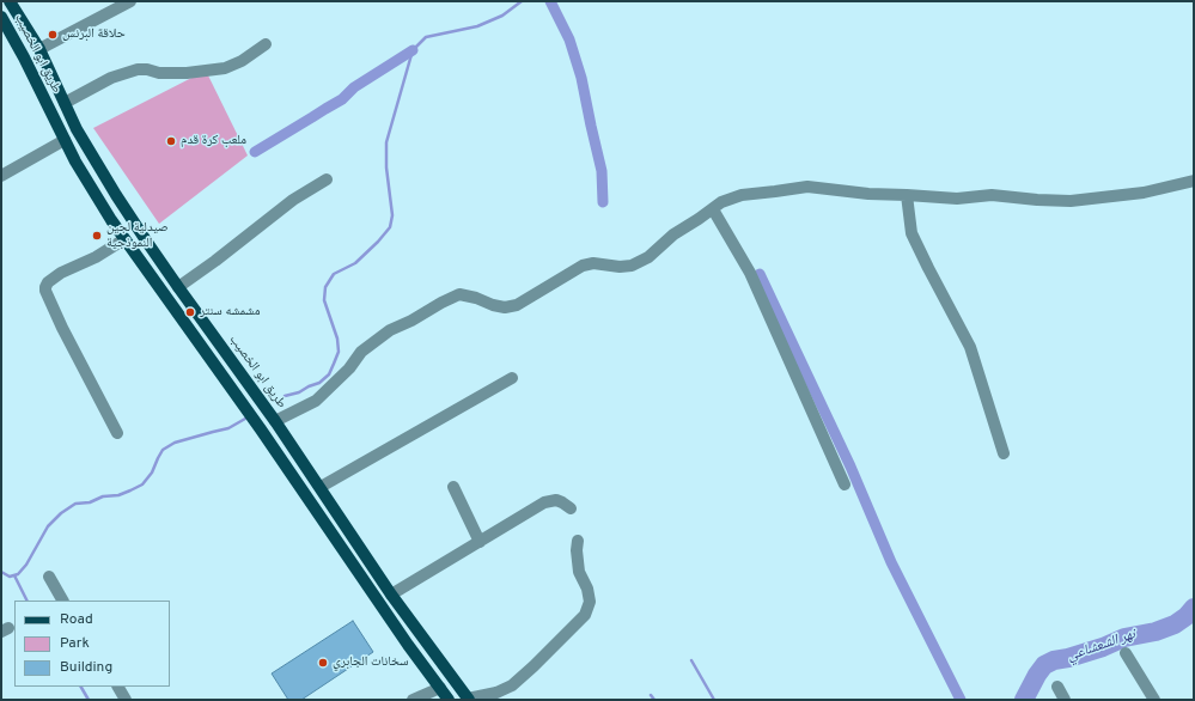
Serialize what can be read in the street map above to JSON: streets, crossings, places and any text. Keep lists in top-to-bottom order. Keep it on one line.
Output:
{"streets":{"main road":["طريق ابو الخصيب"]},"water":["نهر الشعشاعي"],"places":["حلاقة البرنس","ملعب كرة قدم","صيدلية لجين النموذجية","مشمشه سنتر","سخانات الجابري"],"legend":["Road","Park","Building"]}
